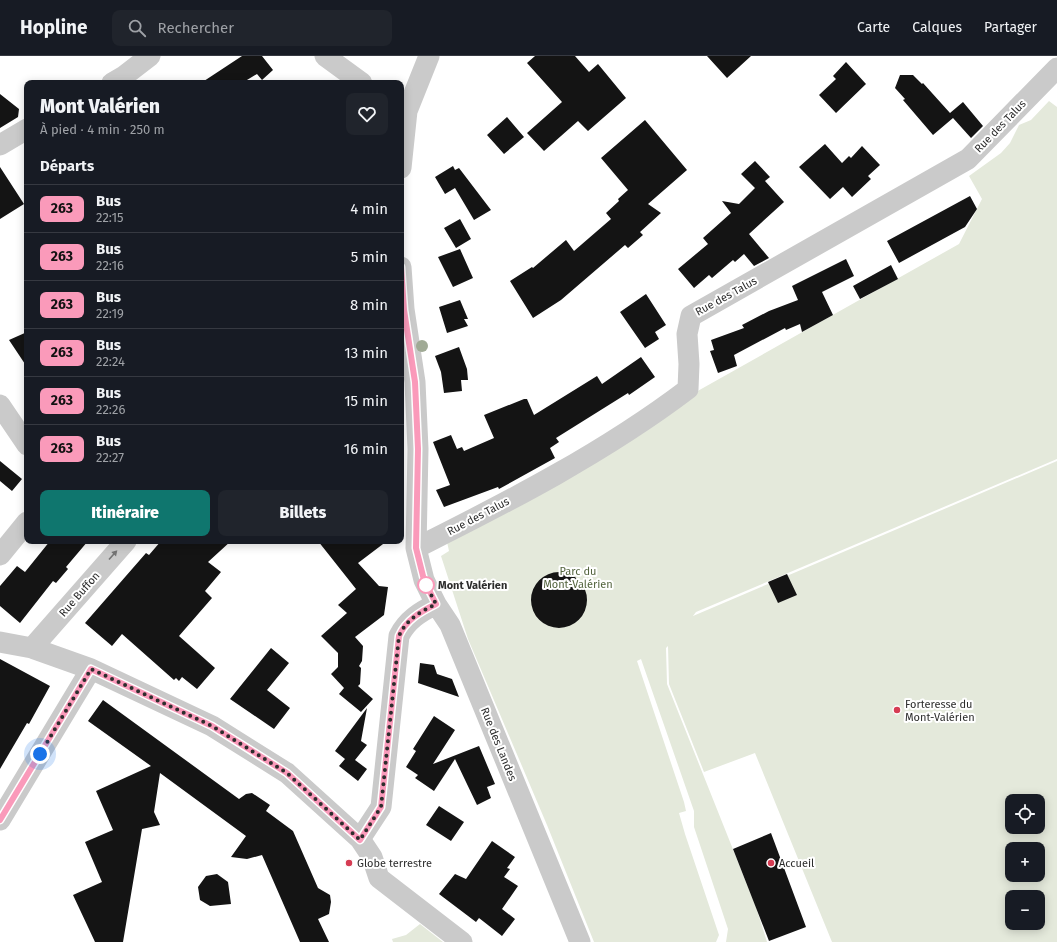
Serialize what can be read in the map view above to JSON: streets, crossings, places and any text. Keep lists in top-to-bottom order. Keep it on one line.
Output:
{"streets":{"street":["Rue des Talus","Rue Buffon","Rue des Landes"]},"crossings":[["Rue des Talus","Rue des Landes"]],"parks":["Parc du Mont-Valérien"],"places":["Mont Valérien","Forteresse du Mont-Valérien","Globe terrestre","Accueil"],"lines":["bus line 263"],"page":{"header":"Hopline","search":"Rechercher","nav":["Carte","Calques","Partager"],"heading":[["Mont Valérien","À pied · 4 min · 250 m"],"Départs"],"list":[{"mark":"263","name":"Bus","note":"22:15","value":"4 min"},{"mark":"263","name":"Bus","note":"22:16","value":"5 min"},{"mark":"263","name":"Bus","note":"22:19","value":"8 min"},{"mark":"263","name":"Bus","note":"22:24","value":"13 min"},{"mark":"263","name":"Bus","note":"22:26","value":"15 min"},{"mark":"263","name":"Bus","note":"22:27","value":"16 min"}],"buttons":["Itinéraire","Billets"],"map_buttons":["+","−"]}}
